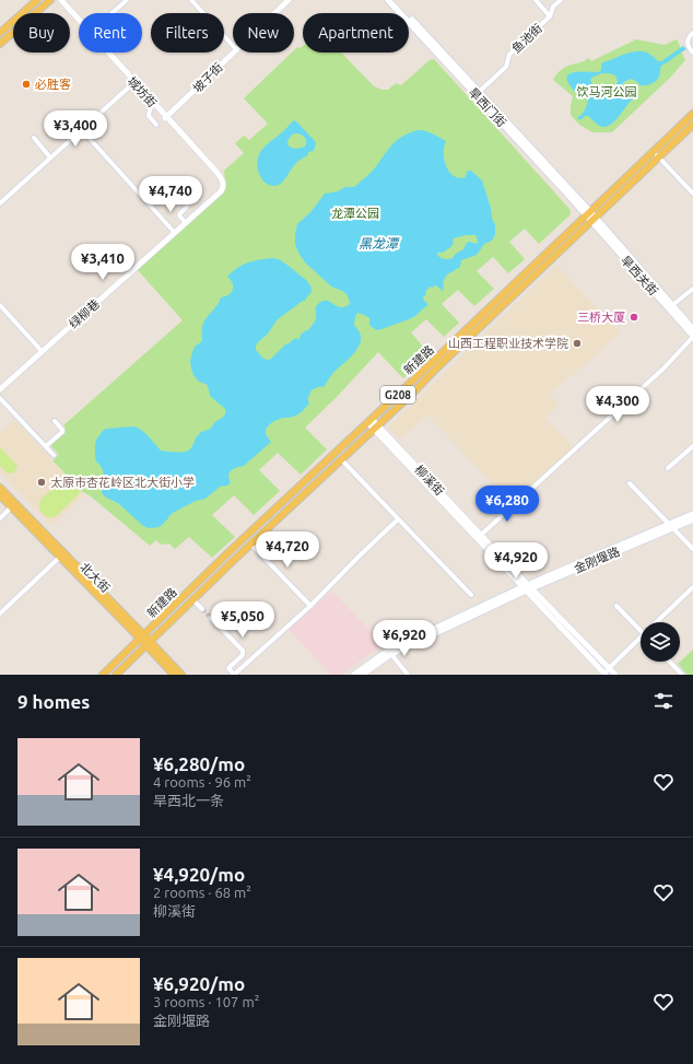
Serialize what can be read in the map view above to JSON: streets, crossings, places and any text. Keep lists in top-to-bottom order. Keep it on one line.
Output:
{"streets":{"main road":["旱西门街","旱西关街","新建路","G208","北大街"],"street":["鱼池街","坡子街","城坊街","绿柳巷","柳溪街"]},"crossings":[["鱼池街","旱西门街"],["坡子街","城坊街"],["城坊街","绿柳巷"],["旱西门街","旱西关街"],["旱西门街","新建路"],["旱西关街","新建路"],["新建路","柳溪街"],["新建路","北大街"]],"water":["黑龙潭"],"parks":["饮马河公园","龙潭公园"],"places":["必胜客","三桥大厦","山西工程职业技术学院","太原市杏花岭区北大街小学"],"page":{"chip":["Buy","Rent","Filters","New","Apartment"],"price":["¥3,400","¥4,740","¥3,410","¥4,300","¥6,280","¥4,720","¥4,920","¥5,050","¥6,920"],"heading":"9 homes","list":[{"name":"¥6,280/mo","note":"4 rooms · 96 m² · 旱西北一条"},{"name":"¥4,920/mo","note":"2 rooms · 68 m² · 柳溪街"},{"name":"¥6,920/mo","note":"3 rooms · 107 m² · 金刚堰路"}]}}
